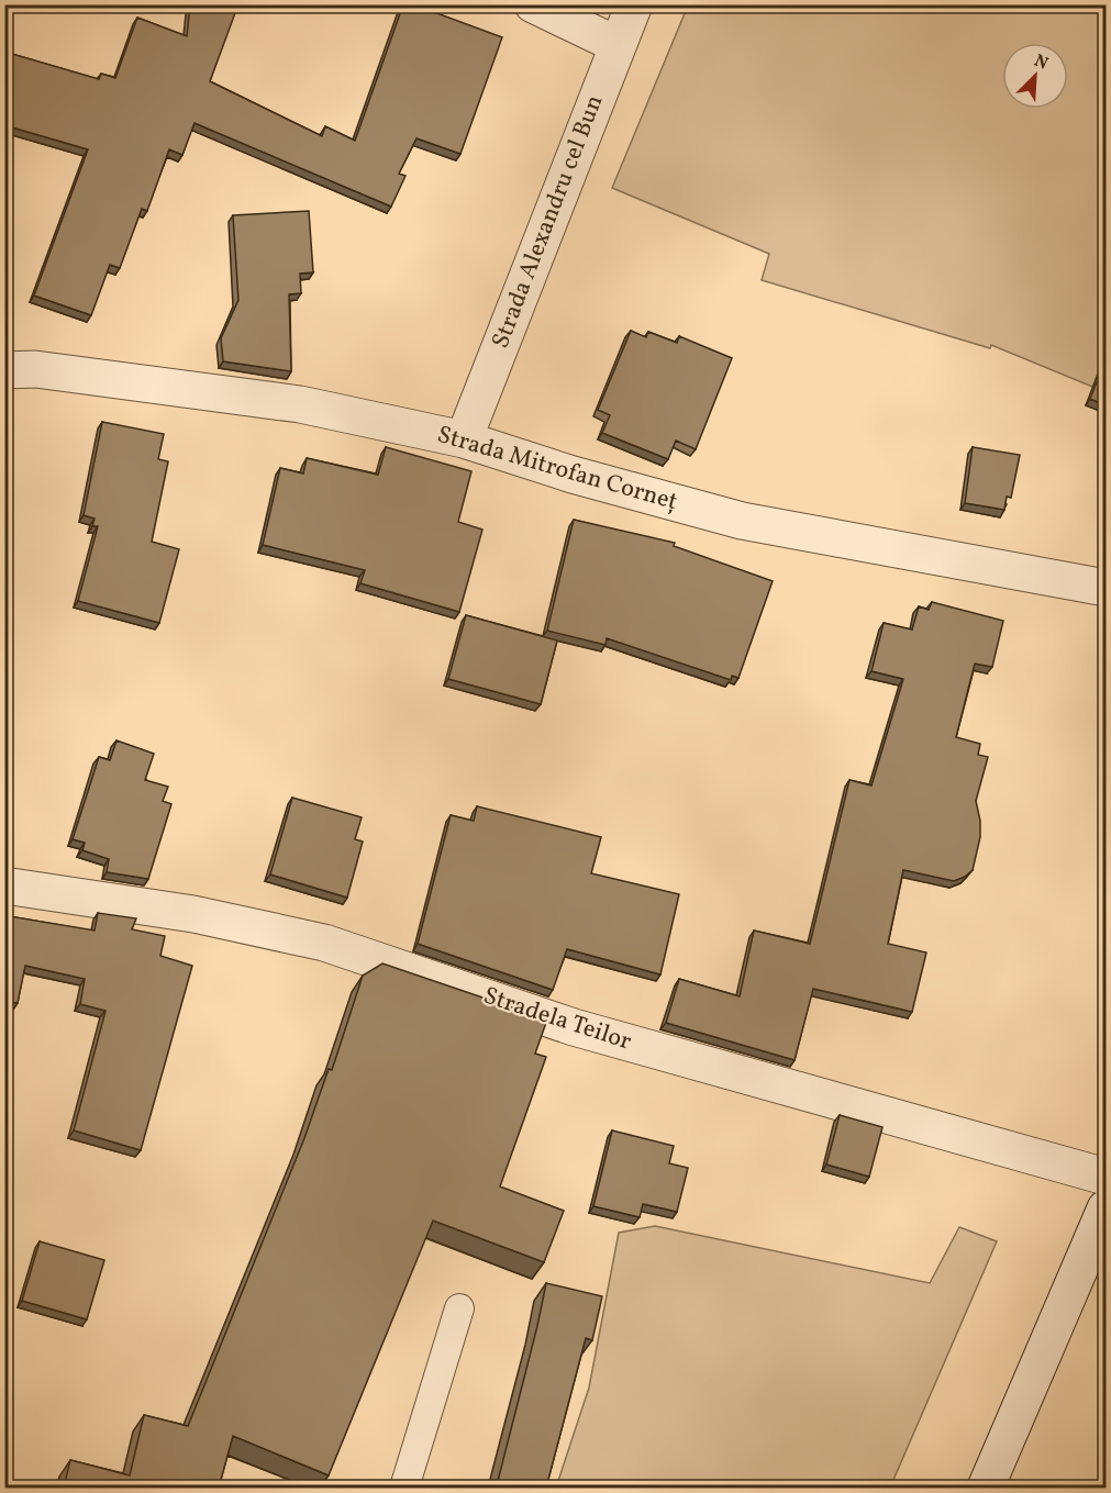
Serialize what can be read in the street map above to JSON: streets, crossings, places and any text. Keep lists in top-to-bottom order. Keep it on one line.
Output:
{"streets":{"street":["Strada Alexandru cel Bun","Strada Mitrofan Corneț","Stradela Teilor"]},"crossings":[["Strada Alexandru cel Bun","Strada Mitrofan Corneț"]],"north":"top right"}
